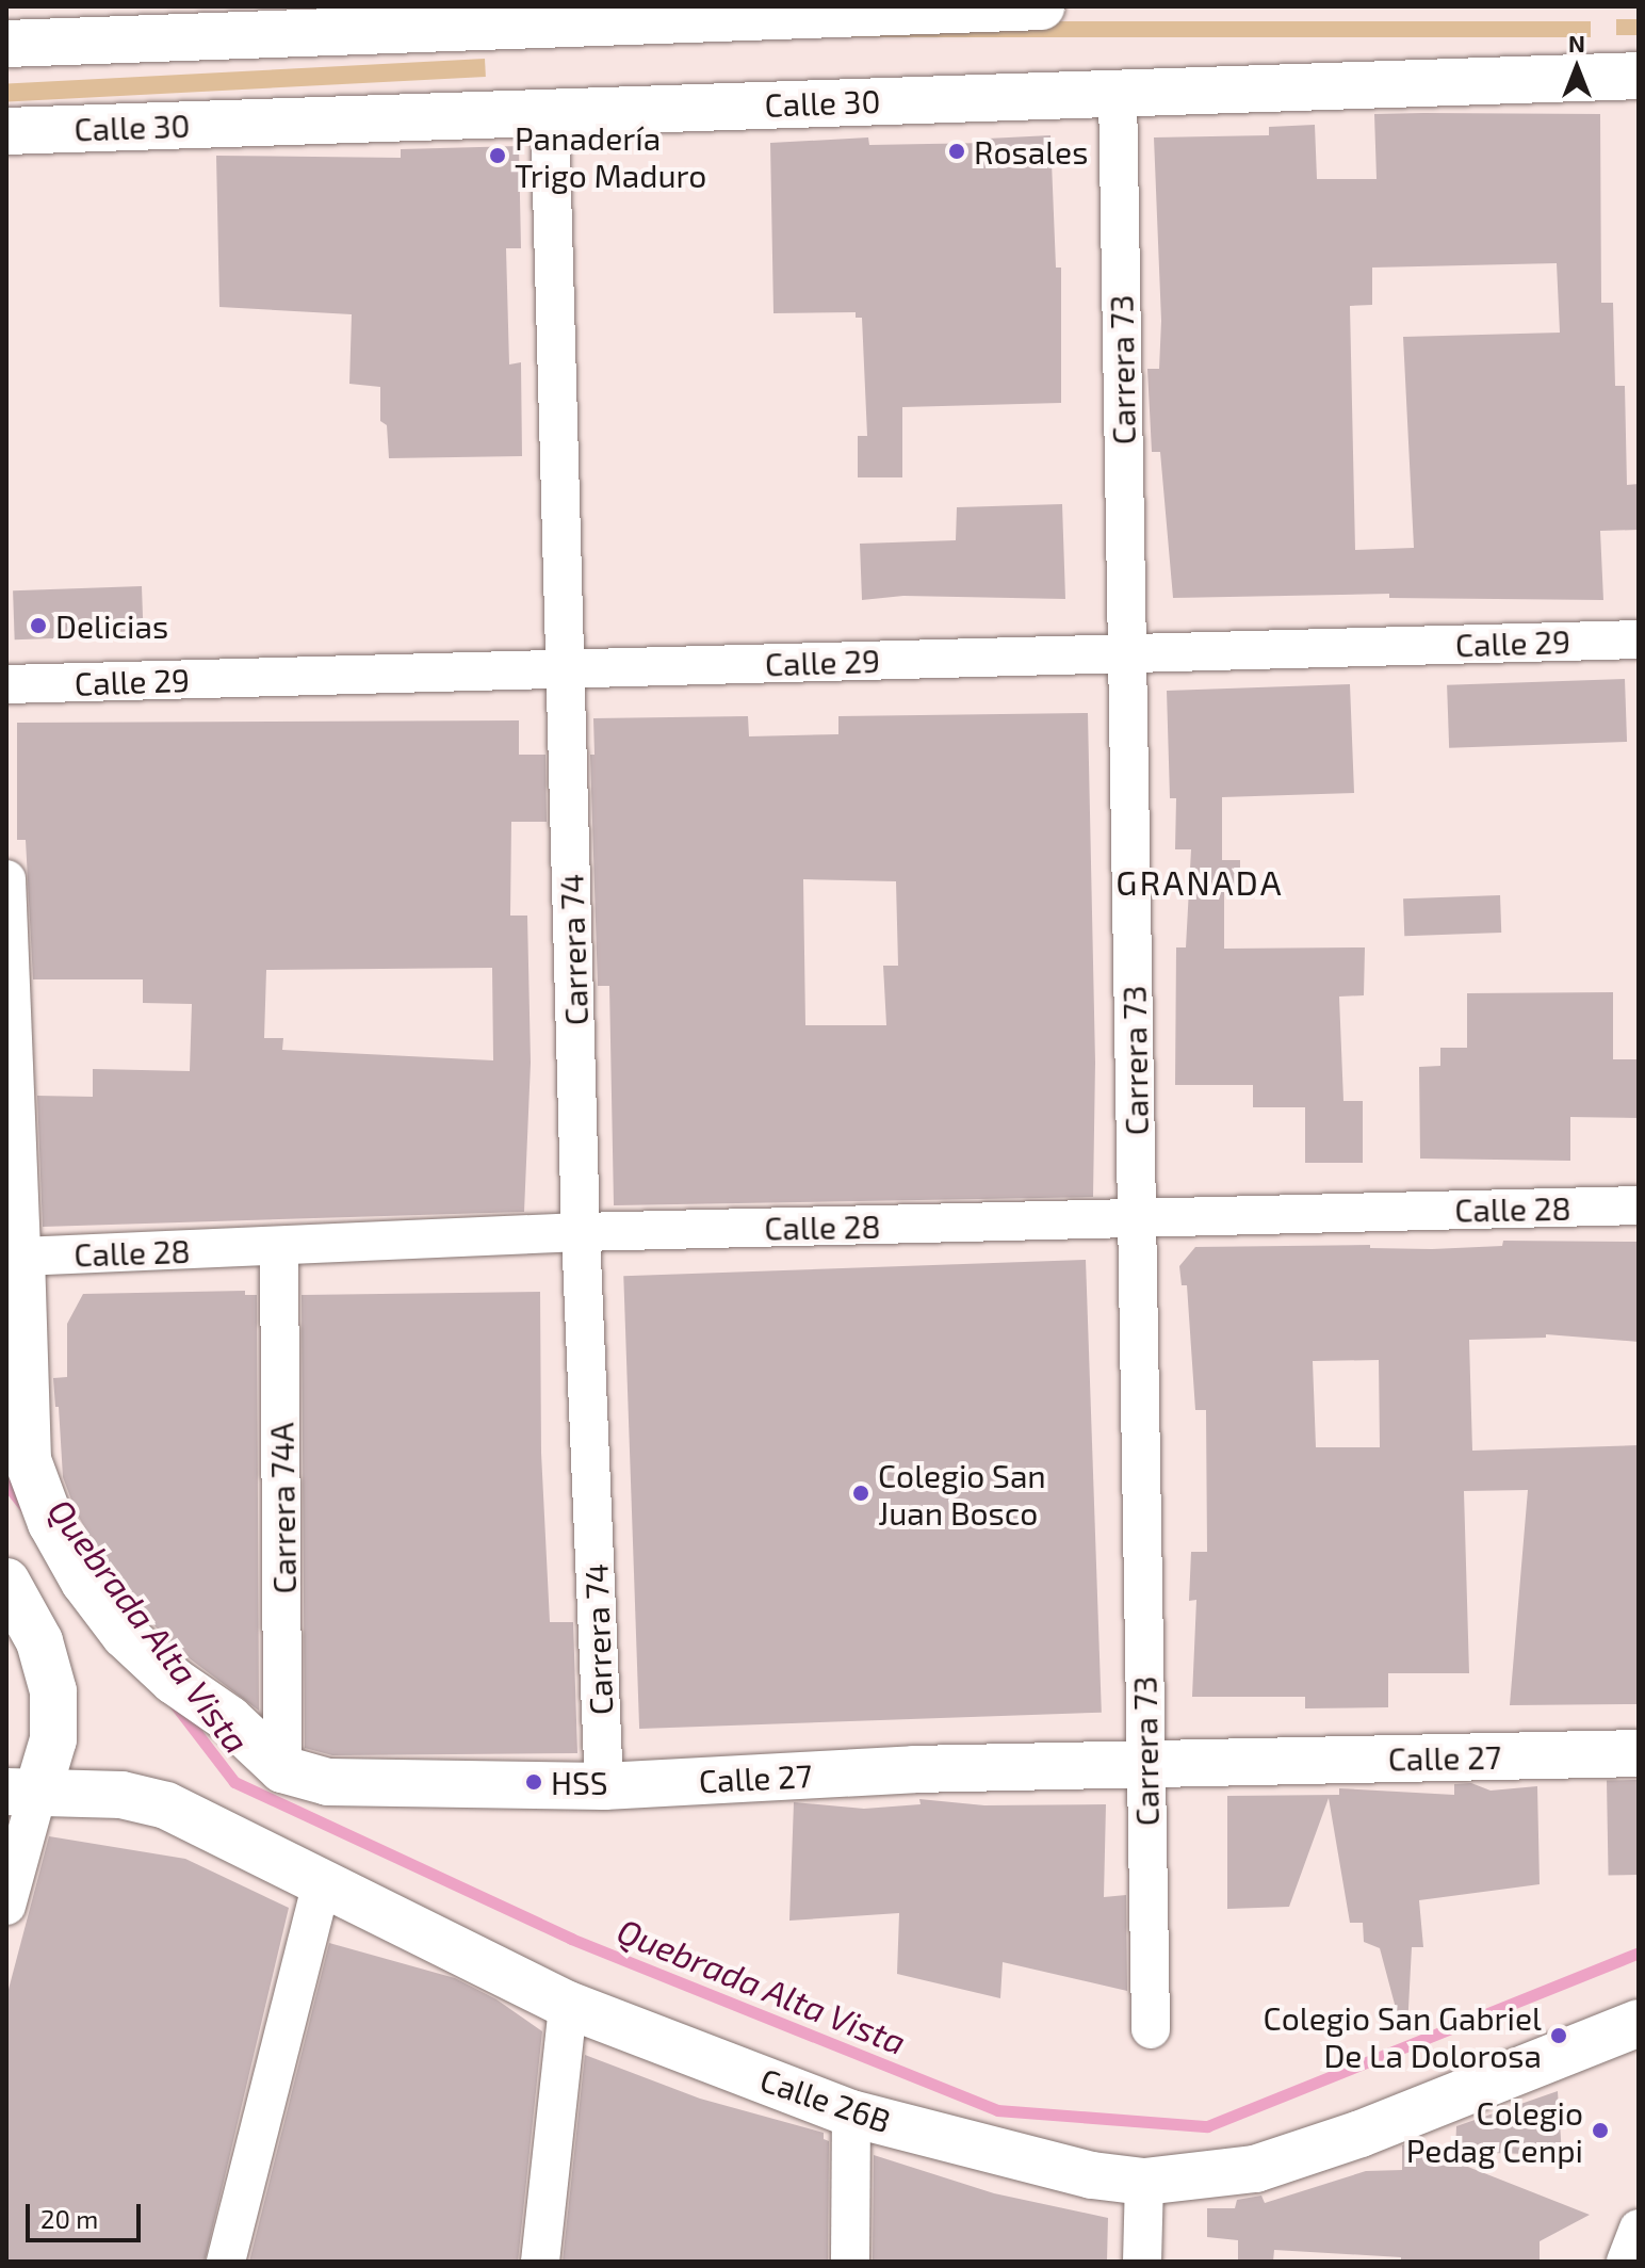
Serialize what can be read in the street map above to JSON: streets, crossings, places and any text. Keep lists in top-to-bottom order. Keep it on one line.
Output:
{"streets":{"street":["Calle 30","Carrera 73","Calle 29","Carrera 74","Calle 28","Carrera 74A","Calle 27","Calle 26B"]},"crossings":[["Calle 30","Carrera 73"],["Calle 30","Carrera 74"],["Carrera 73","Calle 29"],["Carrera 73","Calle 28"],["Carrera 73","Calle 27"],["Calle 29","Carrera 74"],["Carrera 74","Calle 28"],["Carrera 74","Calle 27"],["Calle 28","Carrera 74A"],["Calle 28","Calle 27"],["Carrera 74A","Calle 27"]],"districts":["GRANADA"],"water":["Quebrada Alta Vista"],"places":["Rosales","Panadería Trigo Maduro","Delicias","Colegio San Juan Bosco","HSS","Colegio San Gabriel De La Dolorosa","Colegio Pedag Cenpi"],"scale_bar":"20 m","north":"top"}
